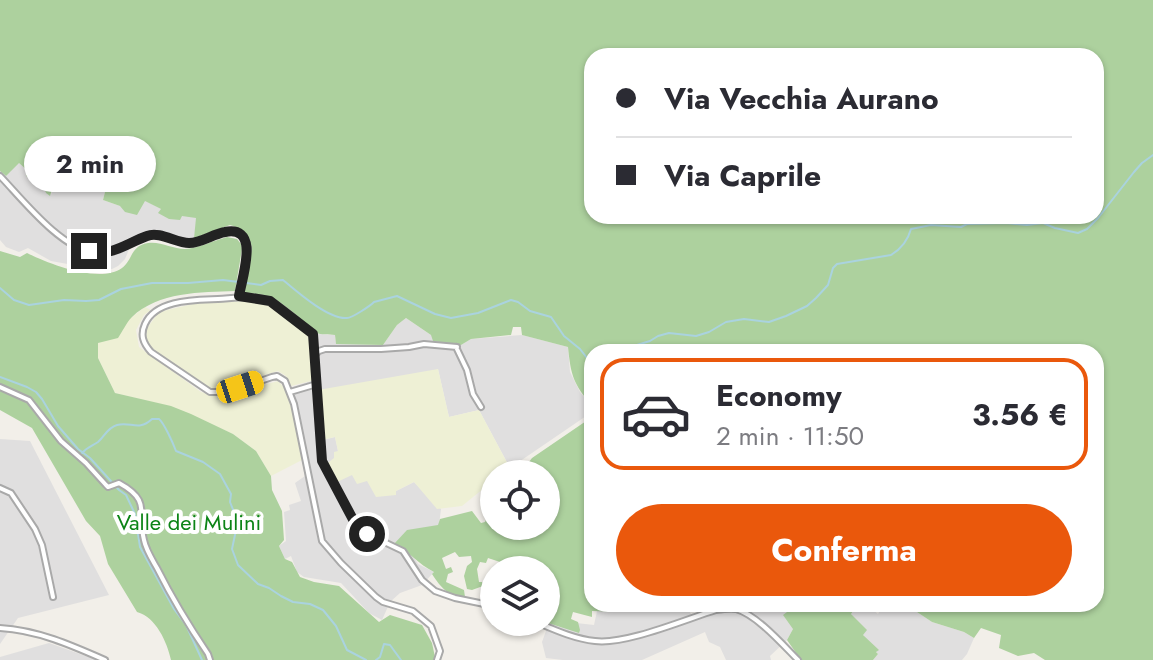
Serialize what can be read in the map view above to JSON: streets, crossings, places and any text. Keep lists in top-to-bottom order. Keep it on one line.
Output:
{"parks":["Valle dei Mulini"],"page":{"banner":["Via Vecchia Aurano","Via Caprile"],"bubble":"2 min","list":[{"name":"Economy","note":"2 min · 11:50","value":"3.56 €"}],"buttons":"Conferma"}}
